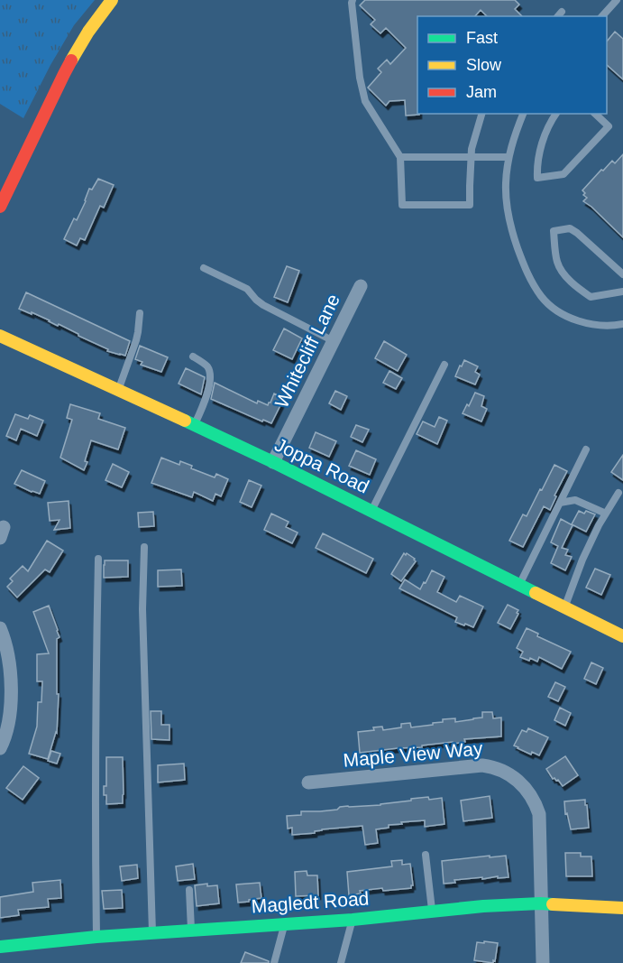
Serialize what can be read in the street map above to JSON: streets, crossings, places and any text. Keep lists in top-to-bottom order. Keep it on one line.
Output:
{"streets":{"main road":["Joppa Road","Magledt Road"],"street":["Whitecliff Lane","Maple View Way"]},"crossings":[["Whitecliff Lane","Joppa Road"],["Maple View Way","Magledt Road"]],"legend":["Fast","Slow","Jam"]}
